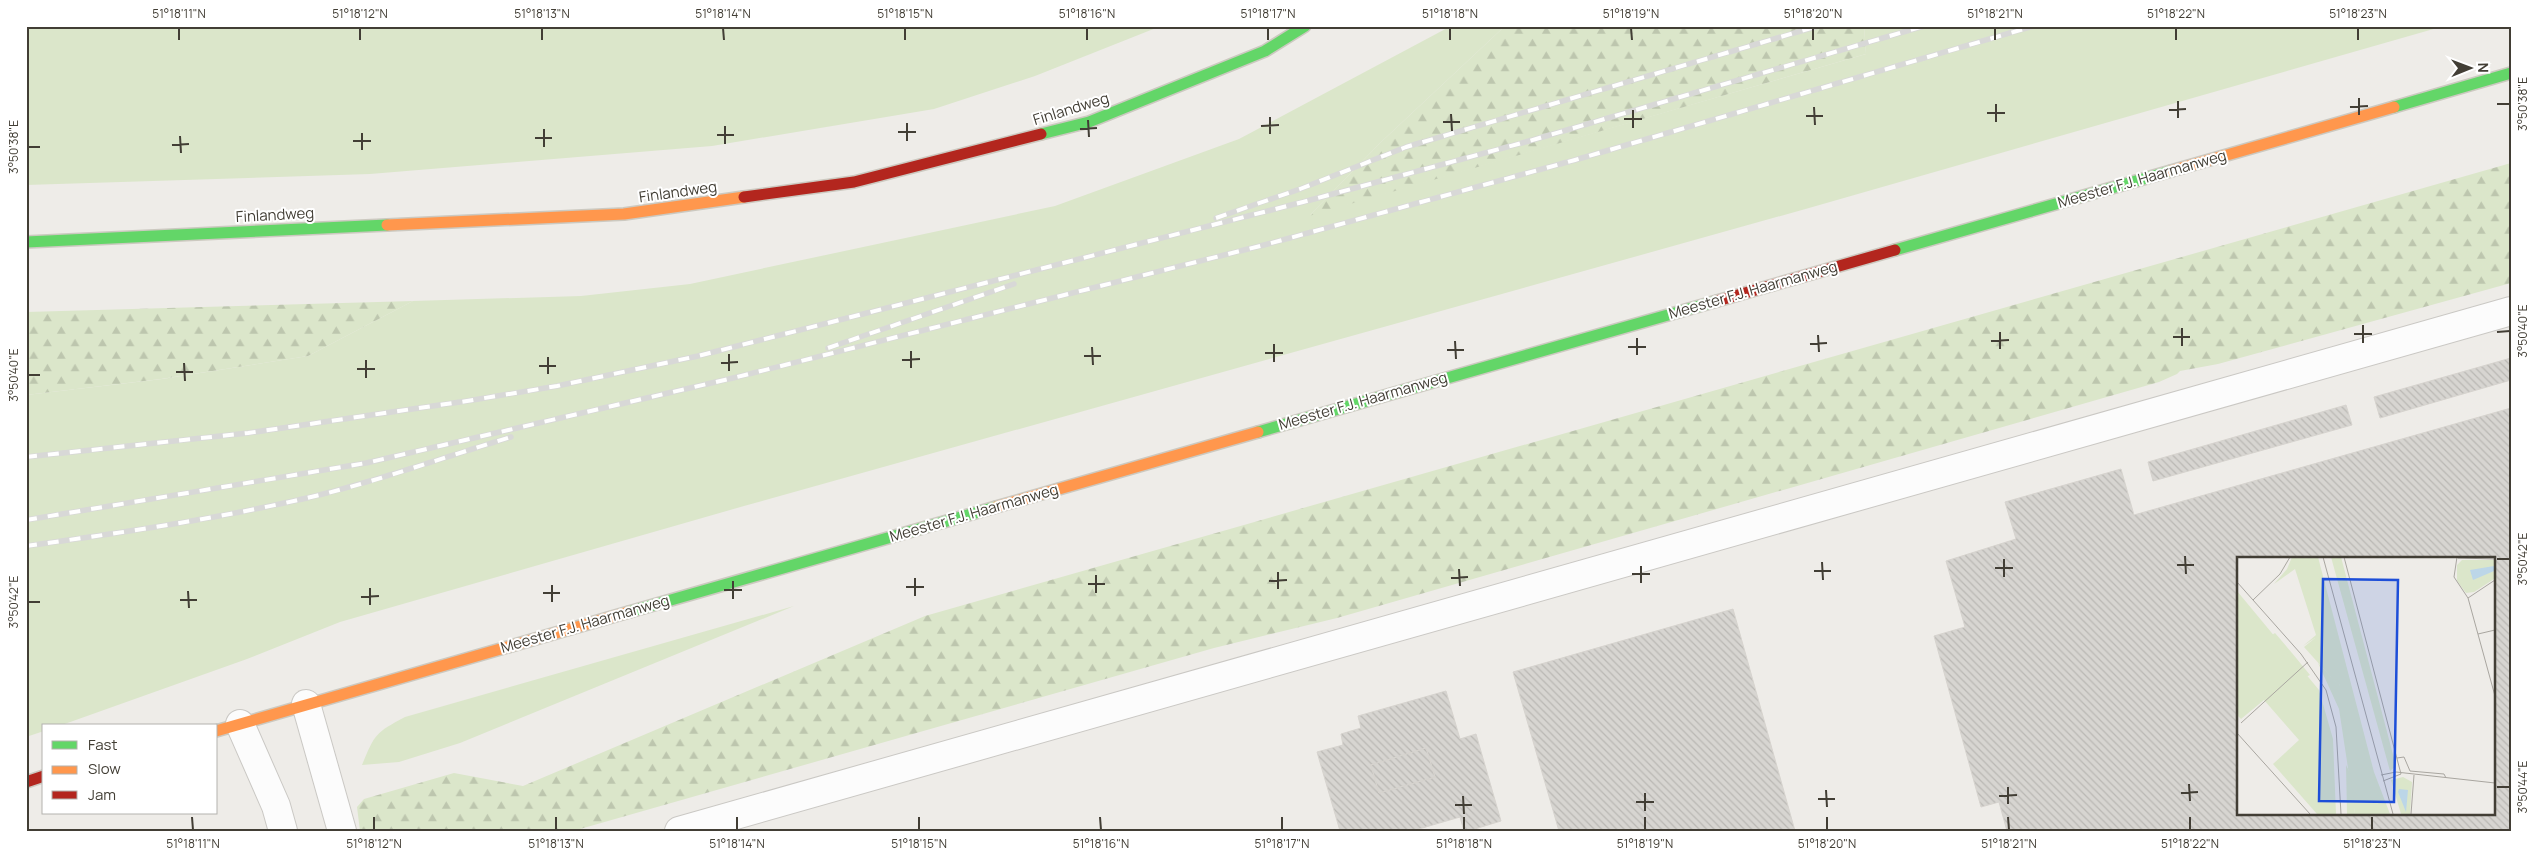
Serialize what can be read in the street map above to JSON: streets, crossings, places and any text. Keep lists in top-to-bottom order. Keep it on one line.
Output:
{"streets":{"main road":["Finlandweg","Meester F.J. Haarmanweg"]},"legend":["Fast","Slow","Jam"],"north":"right","coordinates":["51°18'11\"N","51°18'12\"N","51°18'13\"N","51°18'14\"N","51°18'15\"N","51°18'16\"N","51°18'17\"N","51°18'18\"N","51°18'19\"N","51°18'20\"N","51°18'21\"N","51°18'22\"N","51°18'23\"N","3°50'38\"E","3°50'40\"E","3°50'42\"E","3°50'44\"E"]}
